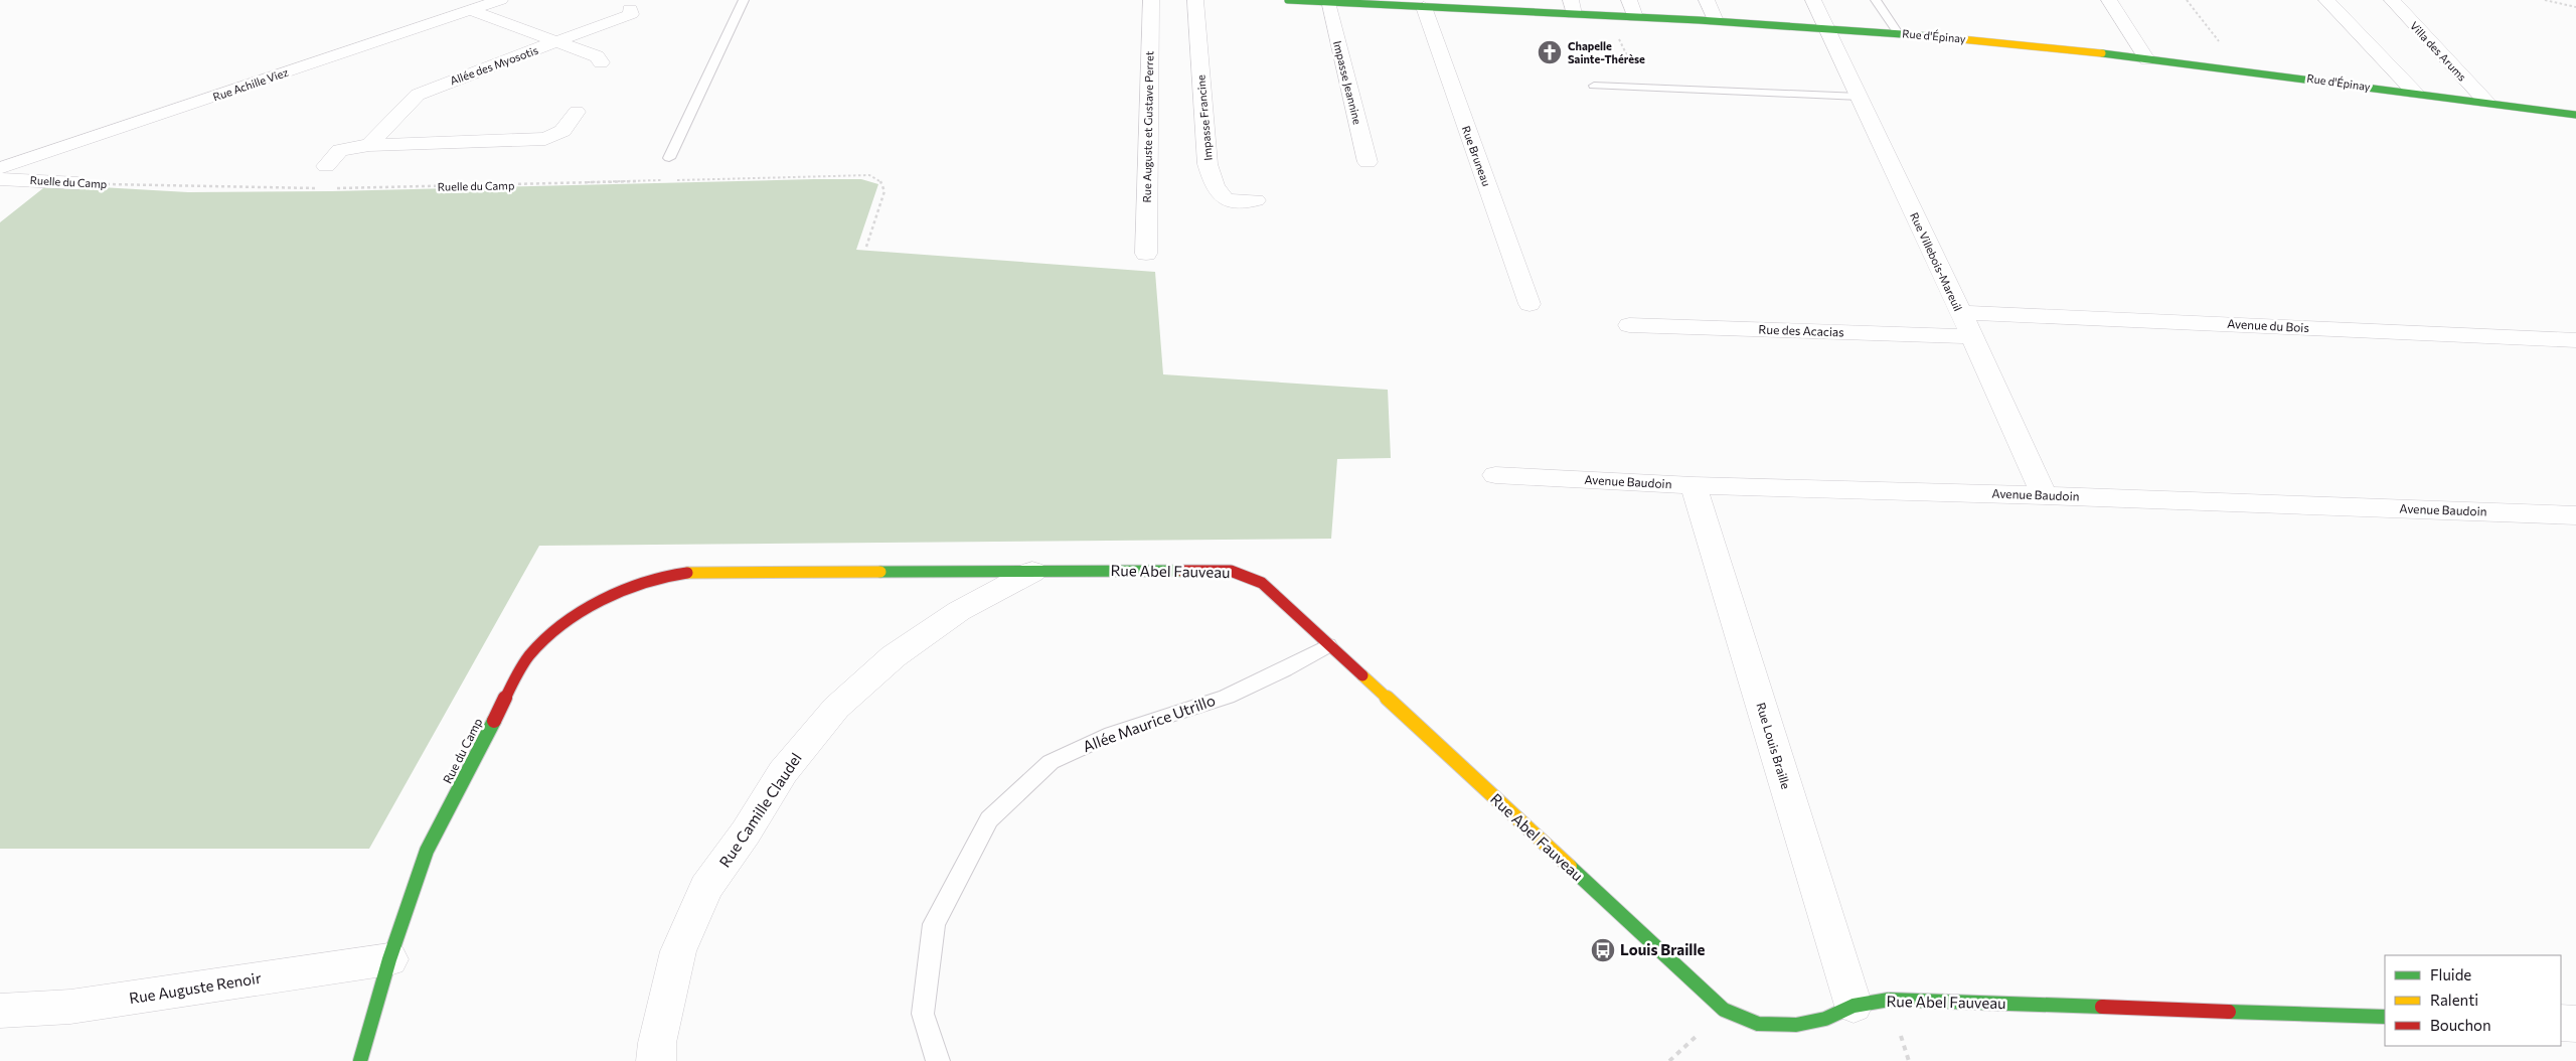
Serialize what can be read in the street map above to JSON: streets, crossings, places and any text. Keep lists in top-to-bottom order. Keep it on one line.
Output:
{"streets":{"street":["Rue d'Épinay","Villa des Arums","Allée des Myosotis","Impasse Jeannine","Rue Achille Viez","Impasse Francine","Rue Auguste et Gustave Perret","Rue Bruneau","Ruelle du Camp","Rue Villebois-Mareuil","Avenue du Bois","Rue des Acacias","Avenue Baudoin","Rue Abel Fauveau","Rue Louis Braille","Rue du Camp","Rue Camille Claudel","Rue Auguste Renoir"],"lane":["Allée Maurice Utrillo"]},"crossings":[["Rue d'Épinay","Villa des Arums"],["Rue d'Épinay","Impasse Jeannine"],["Rue d'Épinay","Rue Bruneau"],["Rue d'Épinay","Rue Villebois-Mareuil"],["Rue Villebois-Mareuil","Avenue du Bois"],["Rue Villebois-Mareuil","Rue des Acacias"],["Rue Villebois-Mareuil","Avenue Baudoin"],["Avenue Baudoin","Rue Louis Braille"],["Rue Abel Fauveau","Allée Maurice Utrillo"],["Rue Abel Fauveau","Rue Louis Braille"],["Rue Abel Fauveau","Rue du Camp"],["Rue Abel Fauveau","Rue Camille Claudel"],["Rue du Camp","Rue Auguste Renoir"]],"places":{"church":["Chapelle Sainte-Thérèse"],"bus stop":["Louis Braille"]},"legend":["Fluide","Ralenti","Bouchon"]}
